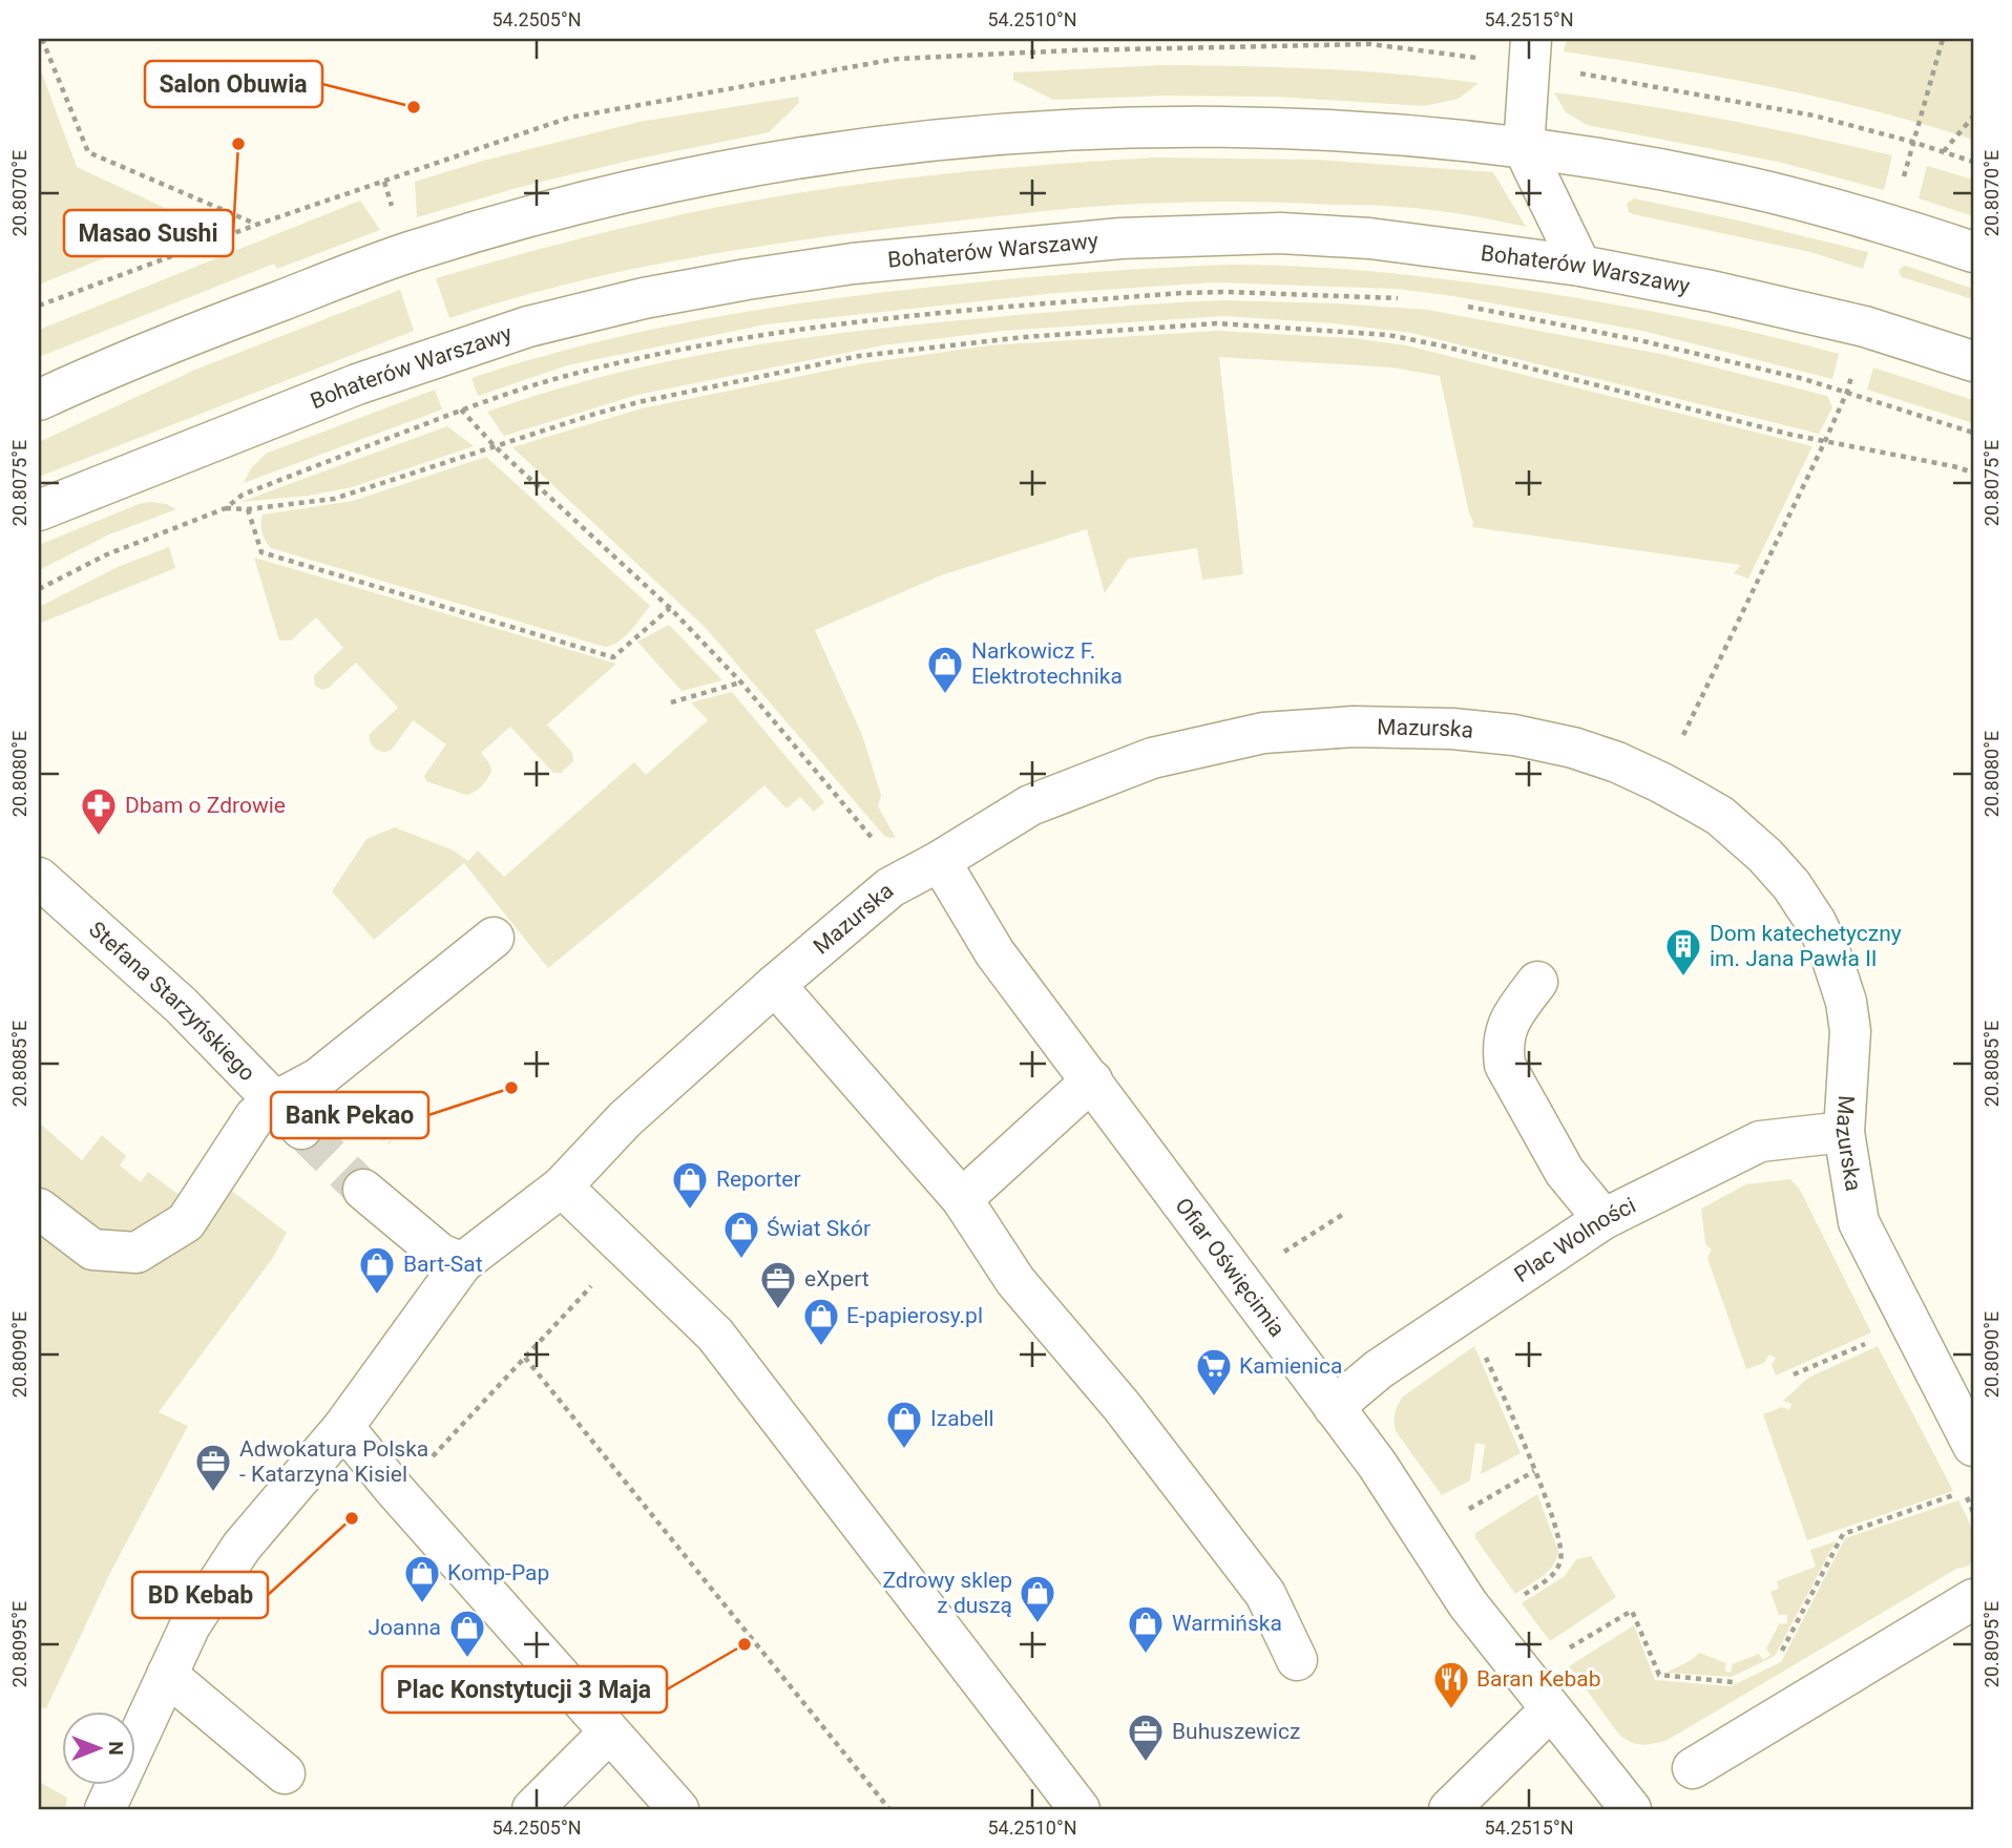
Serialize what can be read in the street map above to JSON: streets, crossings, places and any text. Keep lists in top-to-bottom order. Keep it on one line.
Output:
{"streets":{"street":["Bohaterów Warszawy","Mazurska","Stefana Starzyńskiego","Plac Wolności","Ofiar Oświęcimia"]},"crossings":[["Mazurska","Plac Wolności"],["Mazurska","Ofiar Oświęcimia"],["Plac Wolności","Ofiar Oświęcimia"]],"places":{"other":["Salon Obuwia","Masao Sushi","Bank Pekao","BD Kebab","Plac Konstytucji 3 Maja"],"shop":["Narkowicz F. Elektrotechnika","Reporter","Świat Skór","Bart-Sat","E-papierosy.pl","Izabell","Komp-Pap","Zdrowy sklep z duszą","Warmińska","Joanna"],"pharmacy":["Dbam o Zdrowie"],"building":["Dom katechetyczny im. Jana Pawła II"],"office":["eXpert","Adwokatura Polska - Katarzyna Kisiel","Buhuszewicz"],"supermarket":["Kamienica"],"restaurant":["Baran Kebab"]},"north":"right","coordinates":["54.2505°N","54.2510°N","54.2515°N","20.8070°E","20.8075°E","20.8080°E","20.8085°E","20.8090°E","20.8095°E"]}
